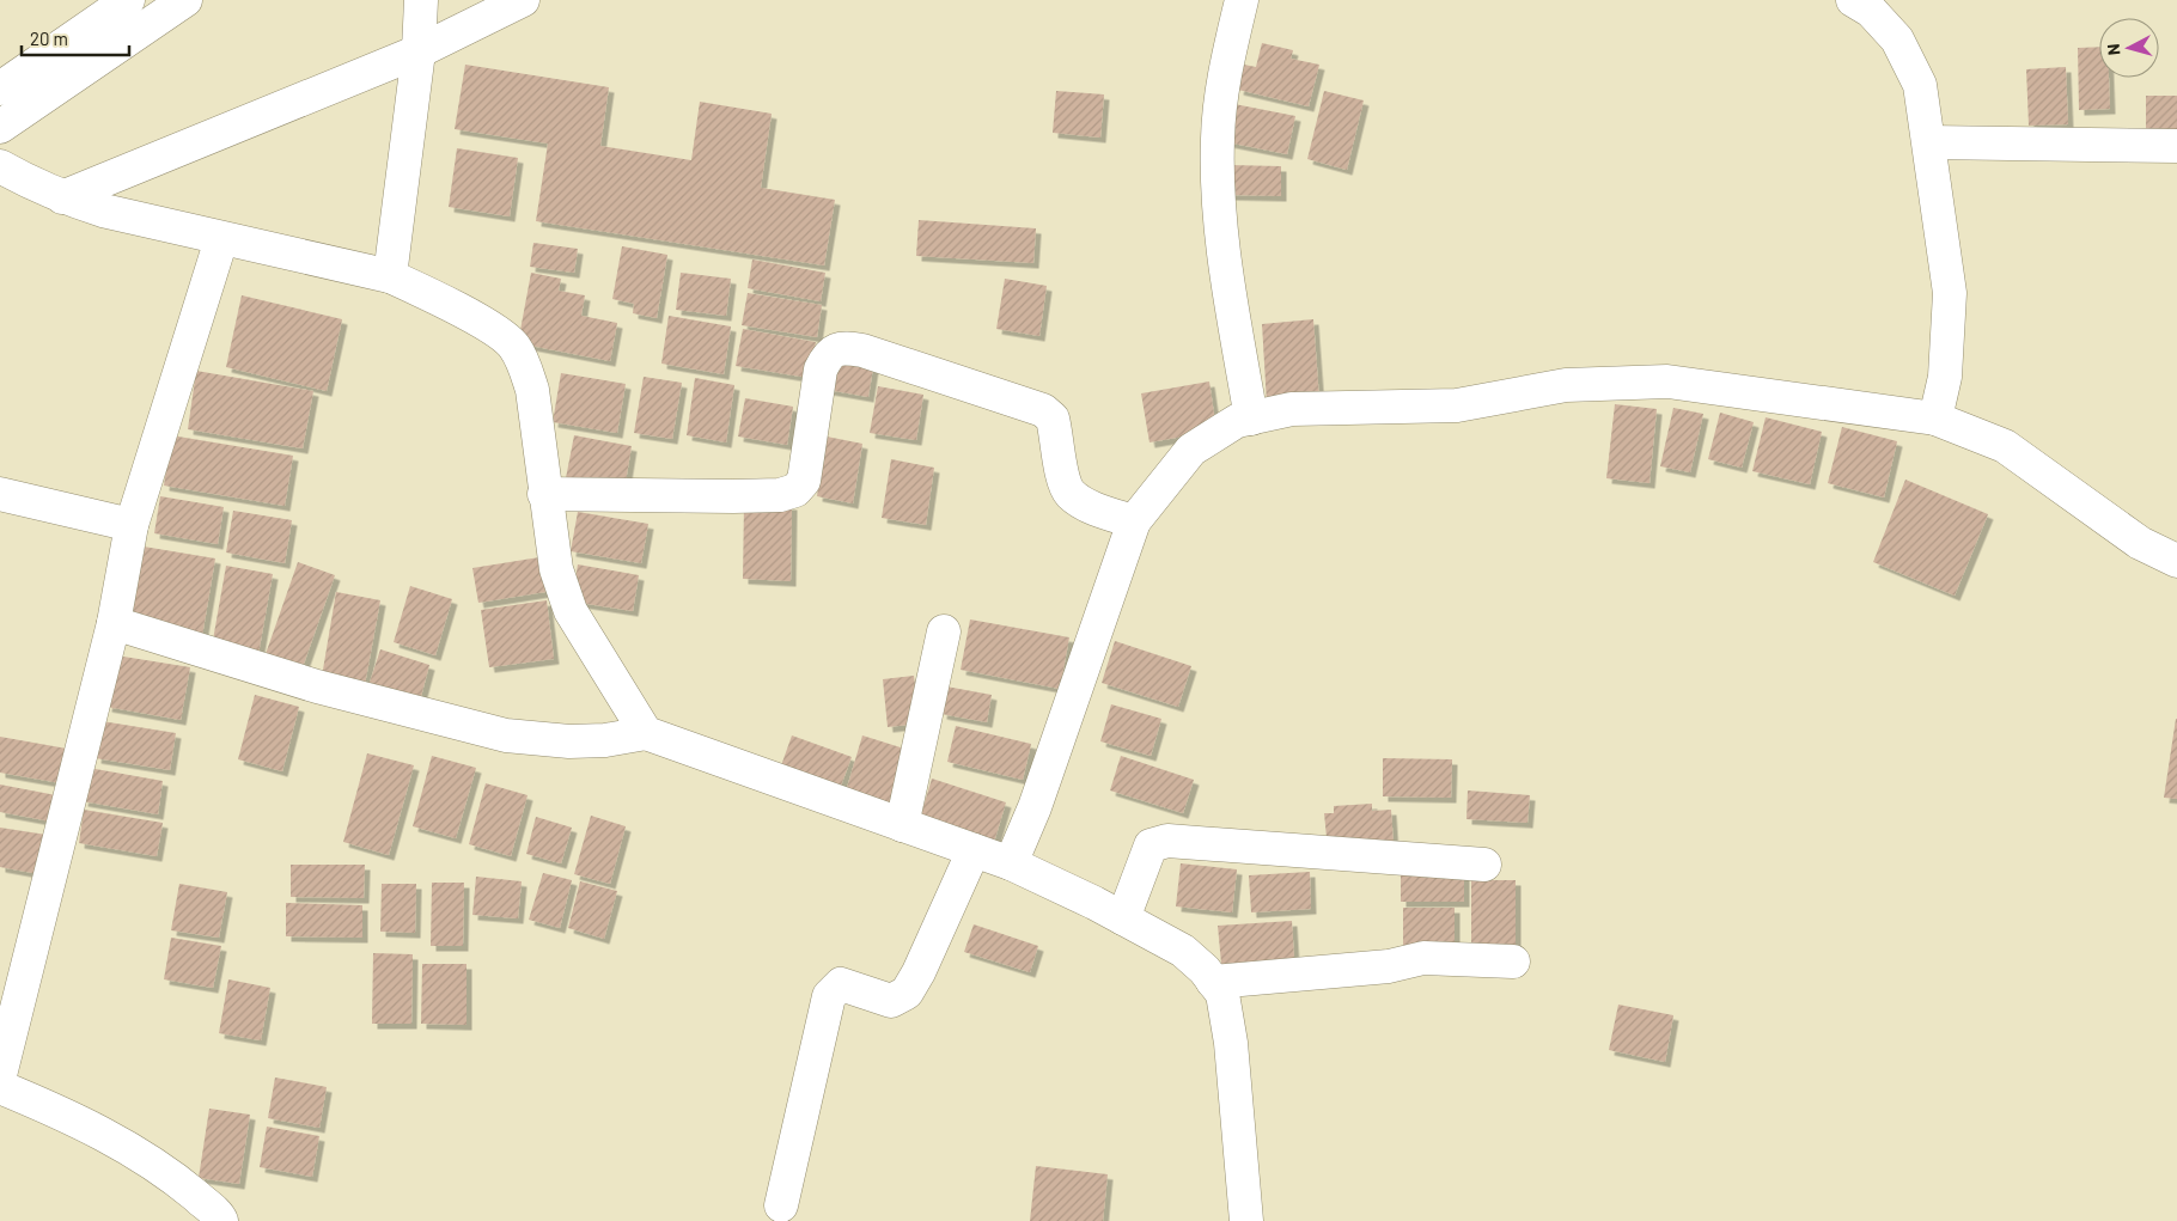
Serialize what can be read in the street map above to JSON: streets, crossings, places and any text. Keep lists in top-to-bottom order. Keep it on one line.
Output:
{"scale_bar":"20 m","north":"left"}
